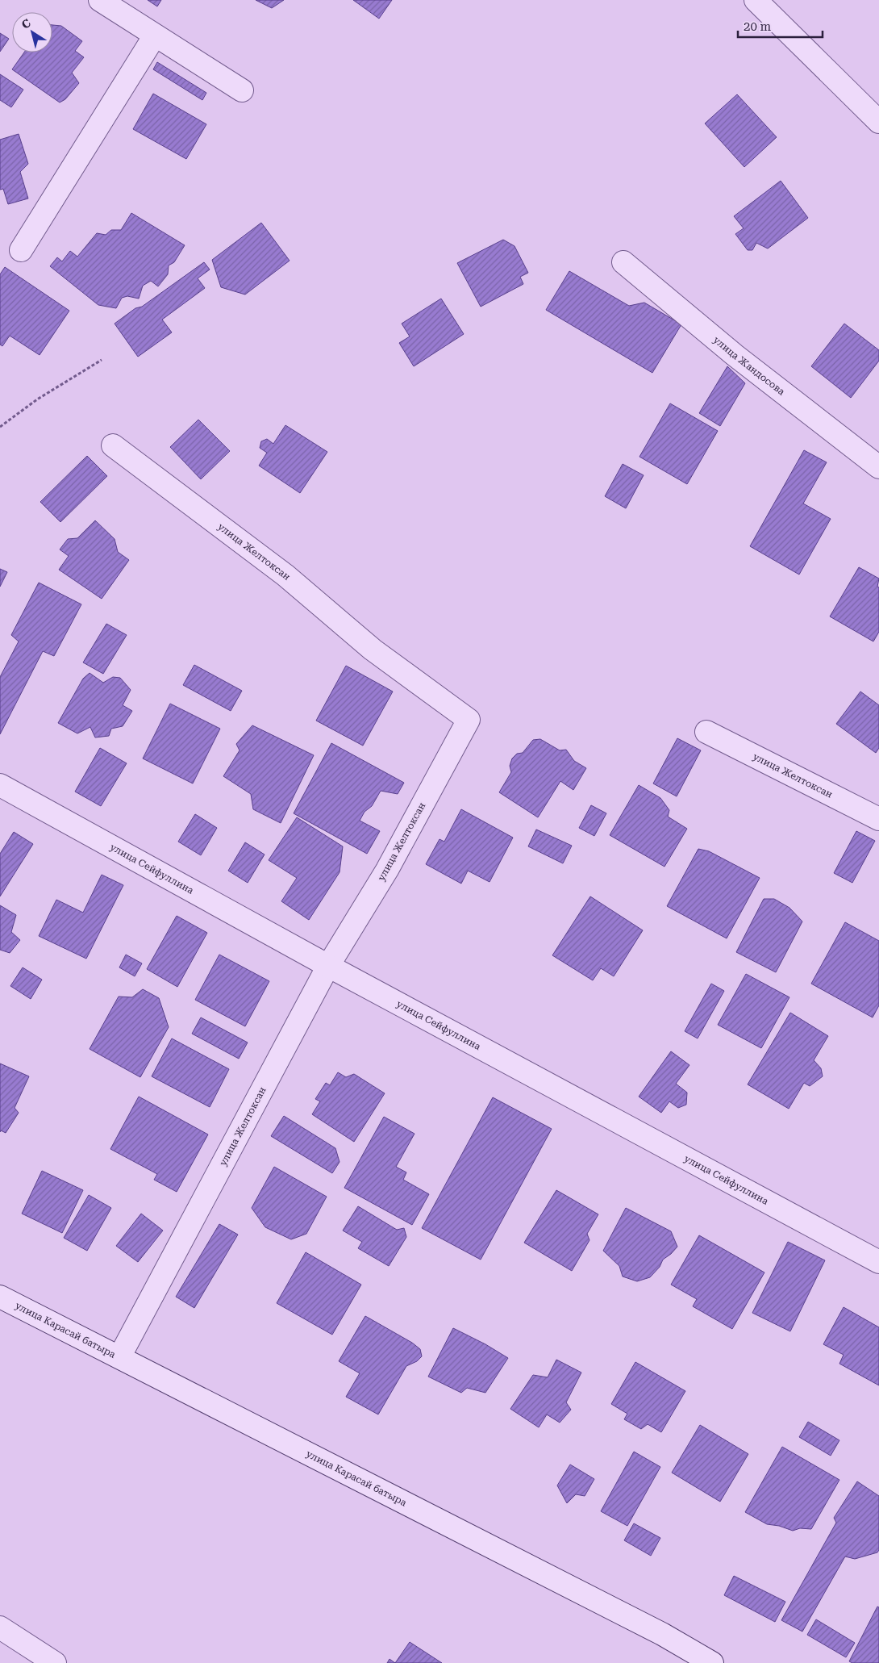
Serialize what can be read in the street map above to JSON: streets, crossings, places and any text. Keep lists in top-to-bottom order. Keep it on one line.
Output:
{"streets":{"street":["улица Жандосова","улица Желтоксан","улица Сейфуллина","улица Карасай батыра"]},"crossings":[["улица Желтоксан","улица Сейфуллина"],["улица Желтоксан","улица Карасай батыра"]],"scale_bar":"20 m","north":"top left"}
